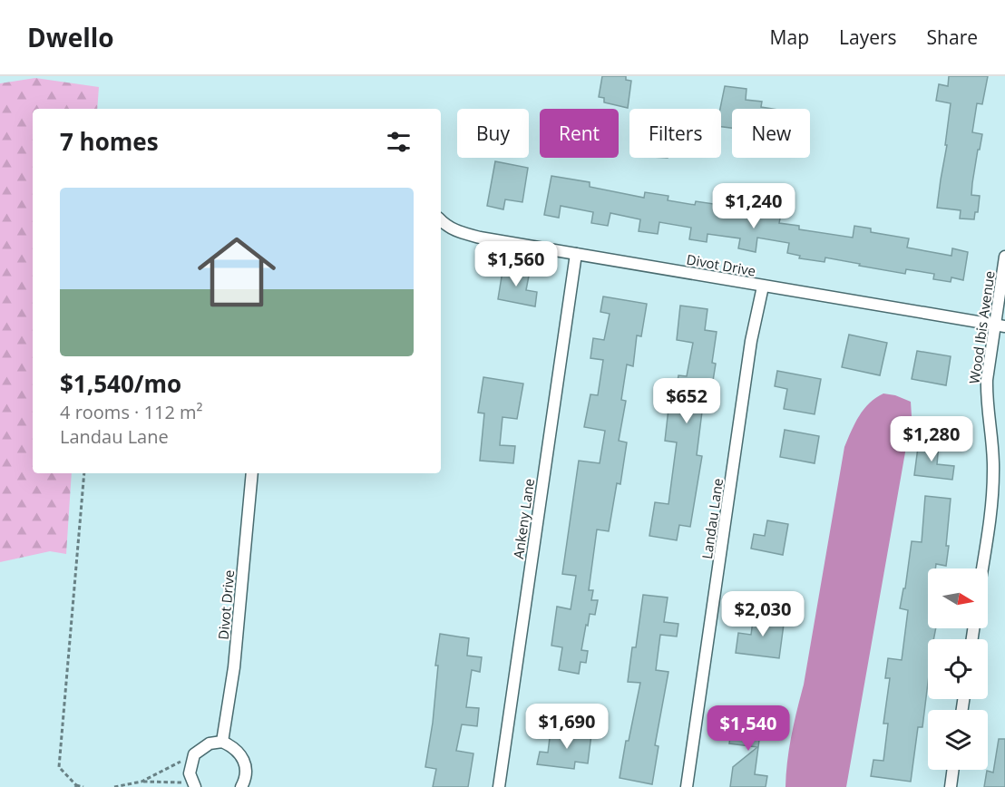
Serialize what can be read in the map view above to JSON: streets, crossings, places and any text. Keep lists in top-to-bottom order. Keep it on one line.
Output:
{"streets":{"street":["Divot Drive","Wood Ibis Avenue","Ankeny Lane","Landau Lane"]},"crossings":[["Divot Drive","Wood Ibis Avenue"],["Divot Drive","Ankeny Lane"],["Divot Drive","Landau Lane"]],"north":"right","page":{"header":"Dwello","nav":["Map","Layers","Share"],"chip":["Buy","Rent","Filters","New"],"heading":"7 homes","list":[{"name":"$1,540/mo","note":"4 rooms · 112 m² · Landau Lane"}],"price":["$1,240","$1,560","$652","$1,280","$2,030","$1,690","$1,540"]}}
